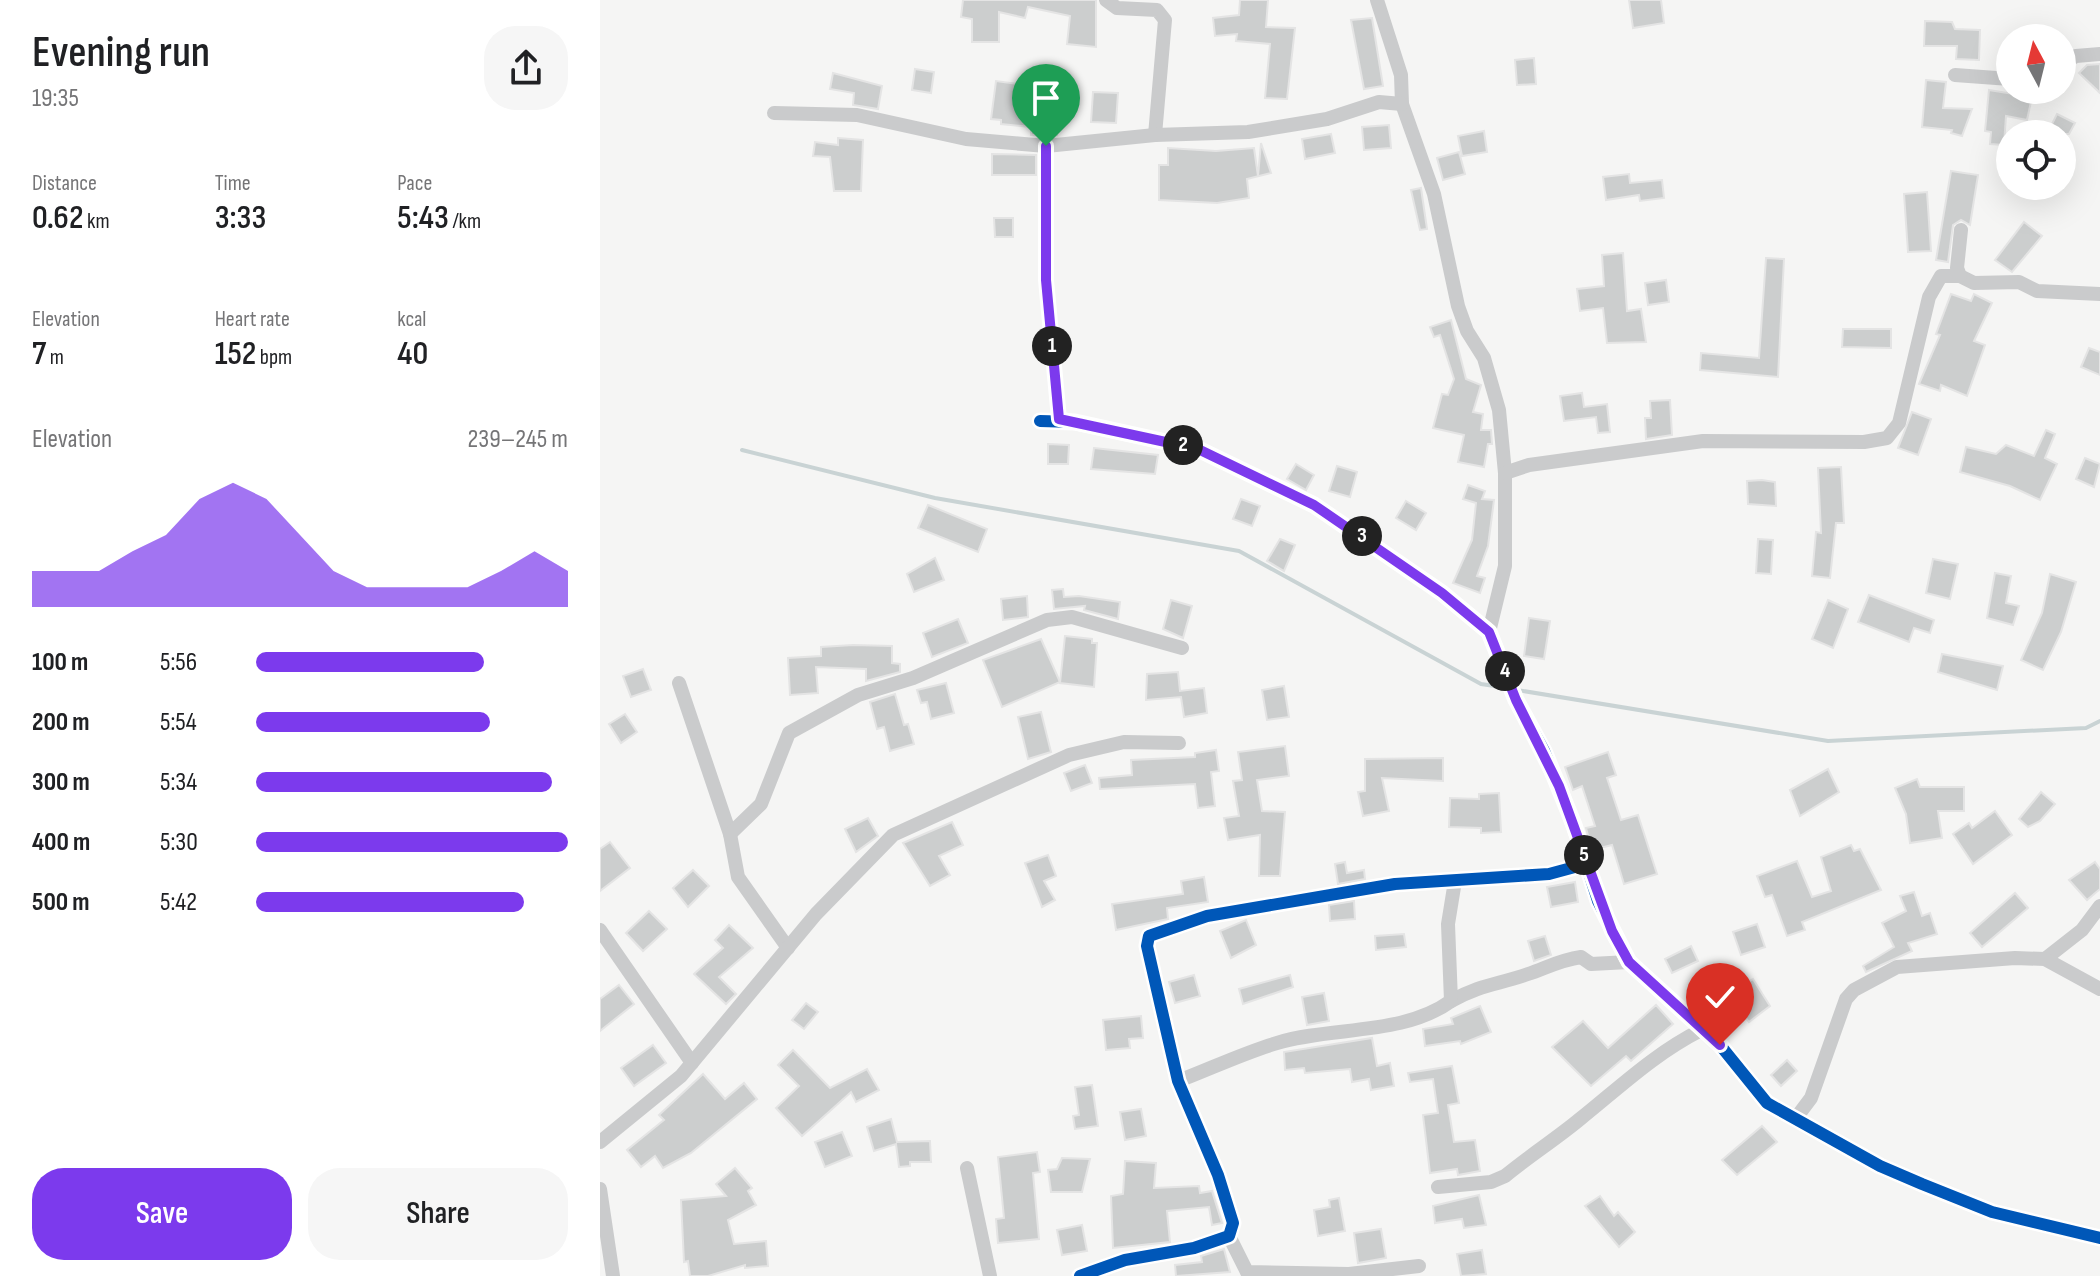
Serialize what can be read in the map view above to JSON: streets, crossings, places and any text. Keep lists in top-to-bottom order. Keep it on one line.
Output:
{"north":"top","page":{"heading":["Evening run","19:35"],"stats":[["Distance","0.62 km"],["Time","3:33"],["Pace","5:43 /km"],["Elevation","7 m"],["Heart rate","152 bpm"],["kcal","40"]],"pins":["1","2","3","4","5"],"chart":["Elevation","239–245 m"],"list":[{"name":"100 m","note":"5:56"},{"name":"200 m","note":"5:54"},{"name":"300 m","note":"5:34"},{"name":"400 m","note":"5:30"},{"name":"500 m","note":"5:42"}],"buttons":["Save","Share"]}}
